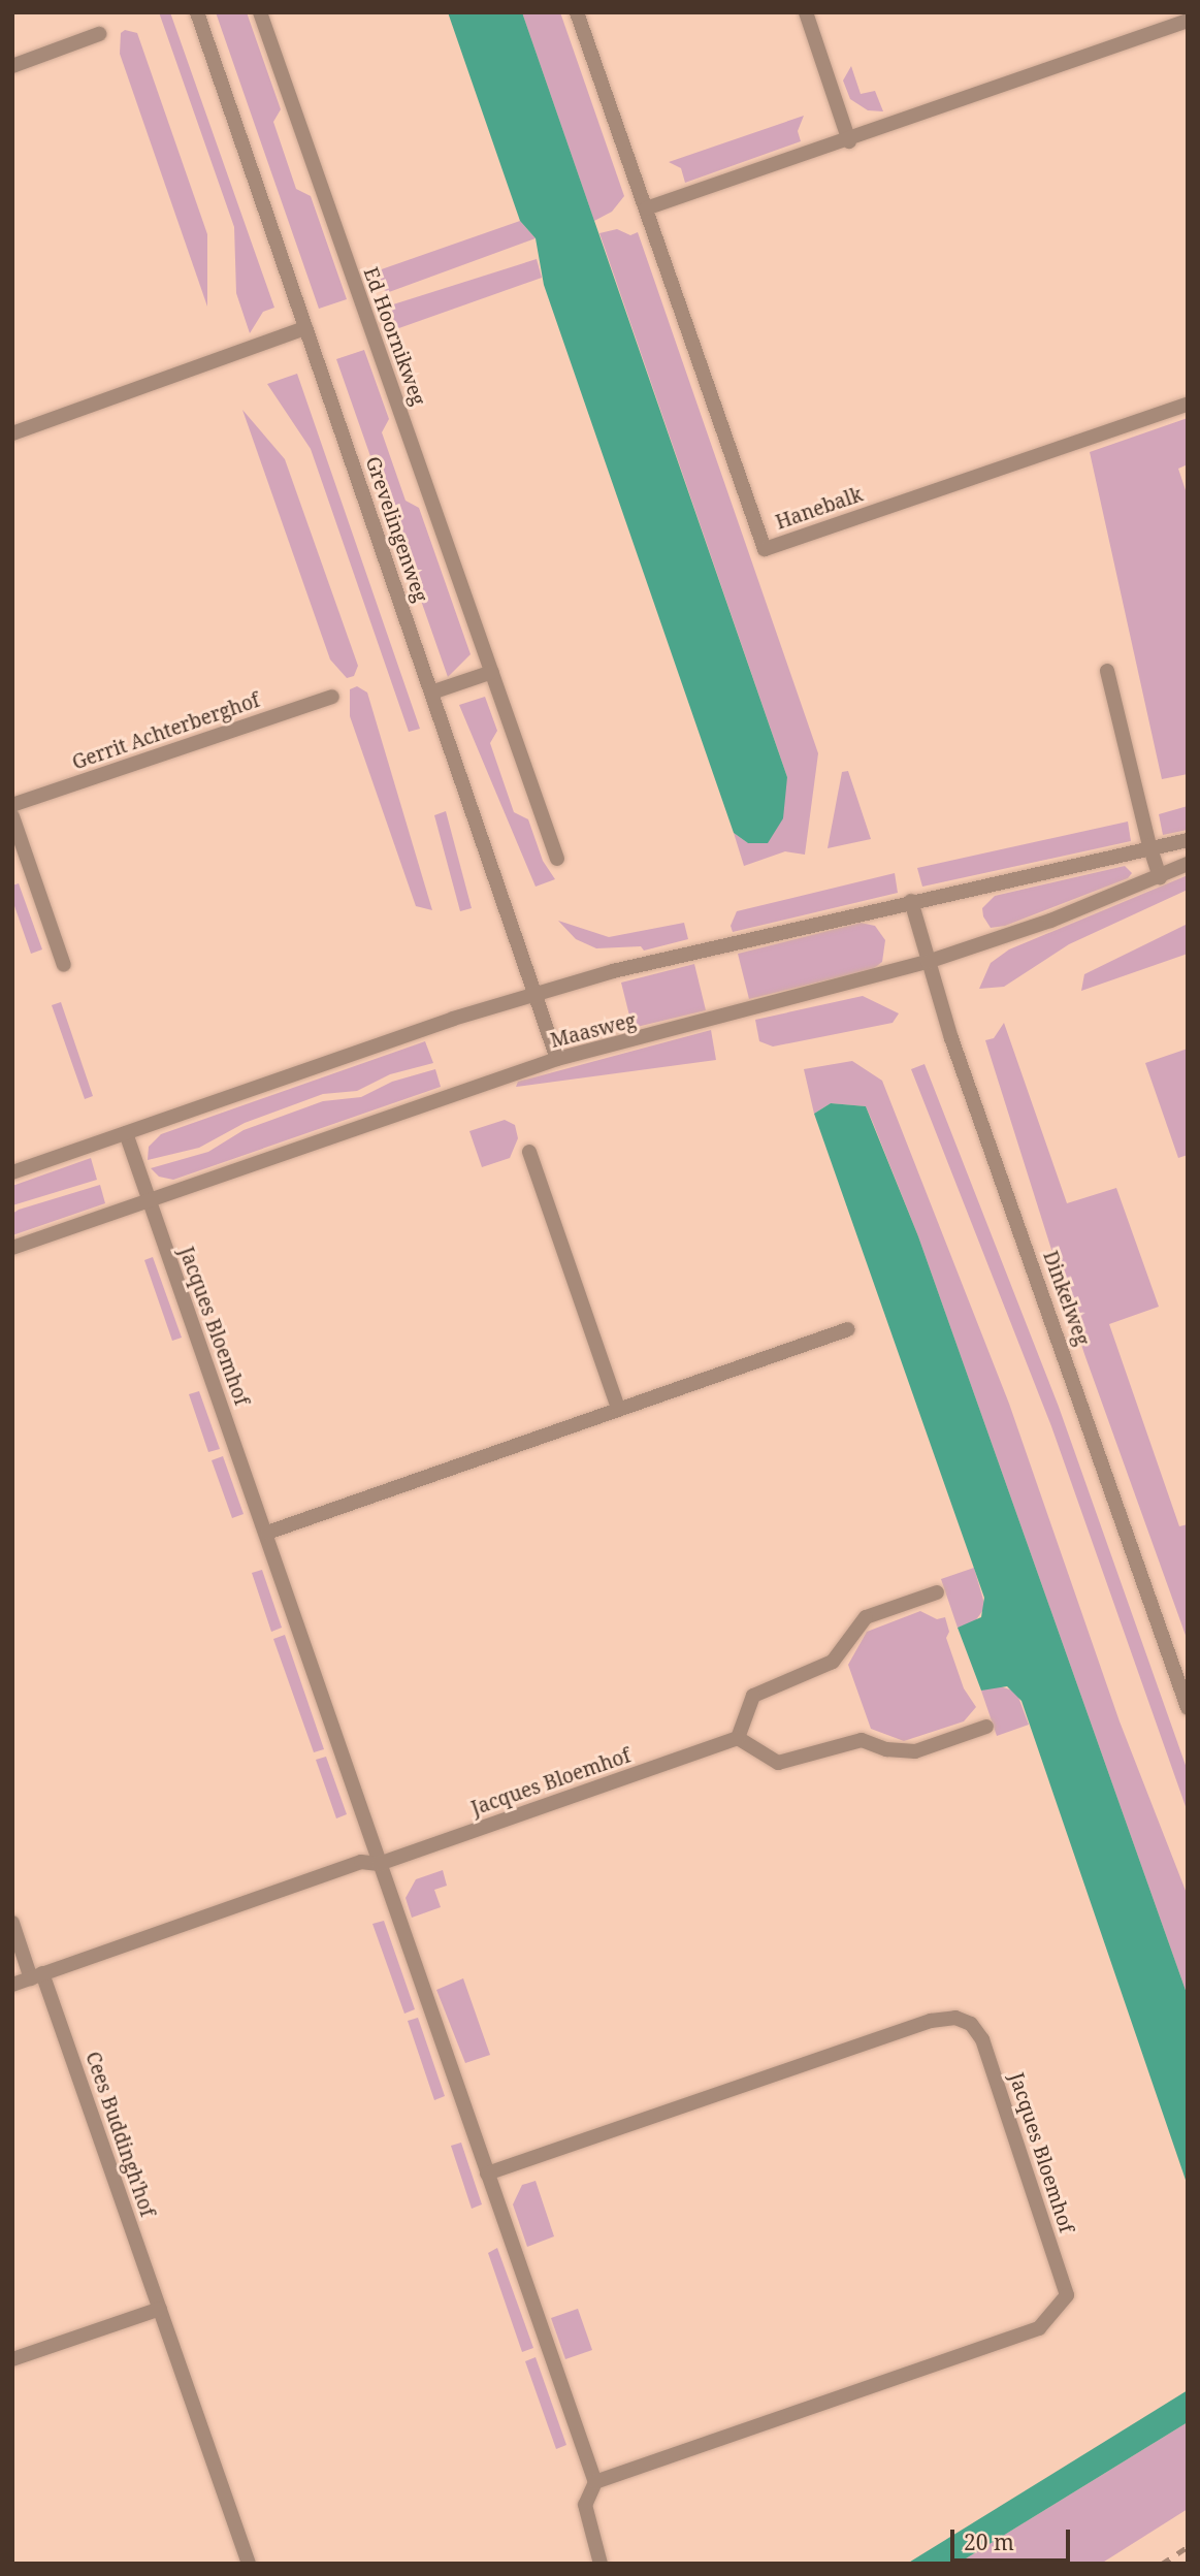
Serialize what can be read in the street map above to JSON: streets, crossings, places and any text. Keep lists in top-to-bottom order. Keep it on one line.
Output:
{"streets":{"street":["Ed Hoornikweg","Hanebalk","Grevelingenweg","Gerrit Achterberghof","Maasweg","Dinkelweg","Jacques Bloemhof","Cees Buddingh'hof"]},"crossings":[["Grevelingenweg","Maasweg"],["Maasweg","Dinkelweg"],["Maasweg","Jacques Bloemhof"]],"scale_bar":"20 m"}
